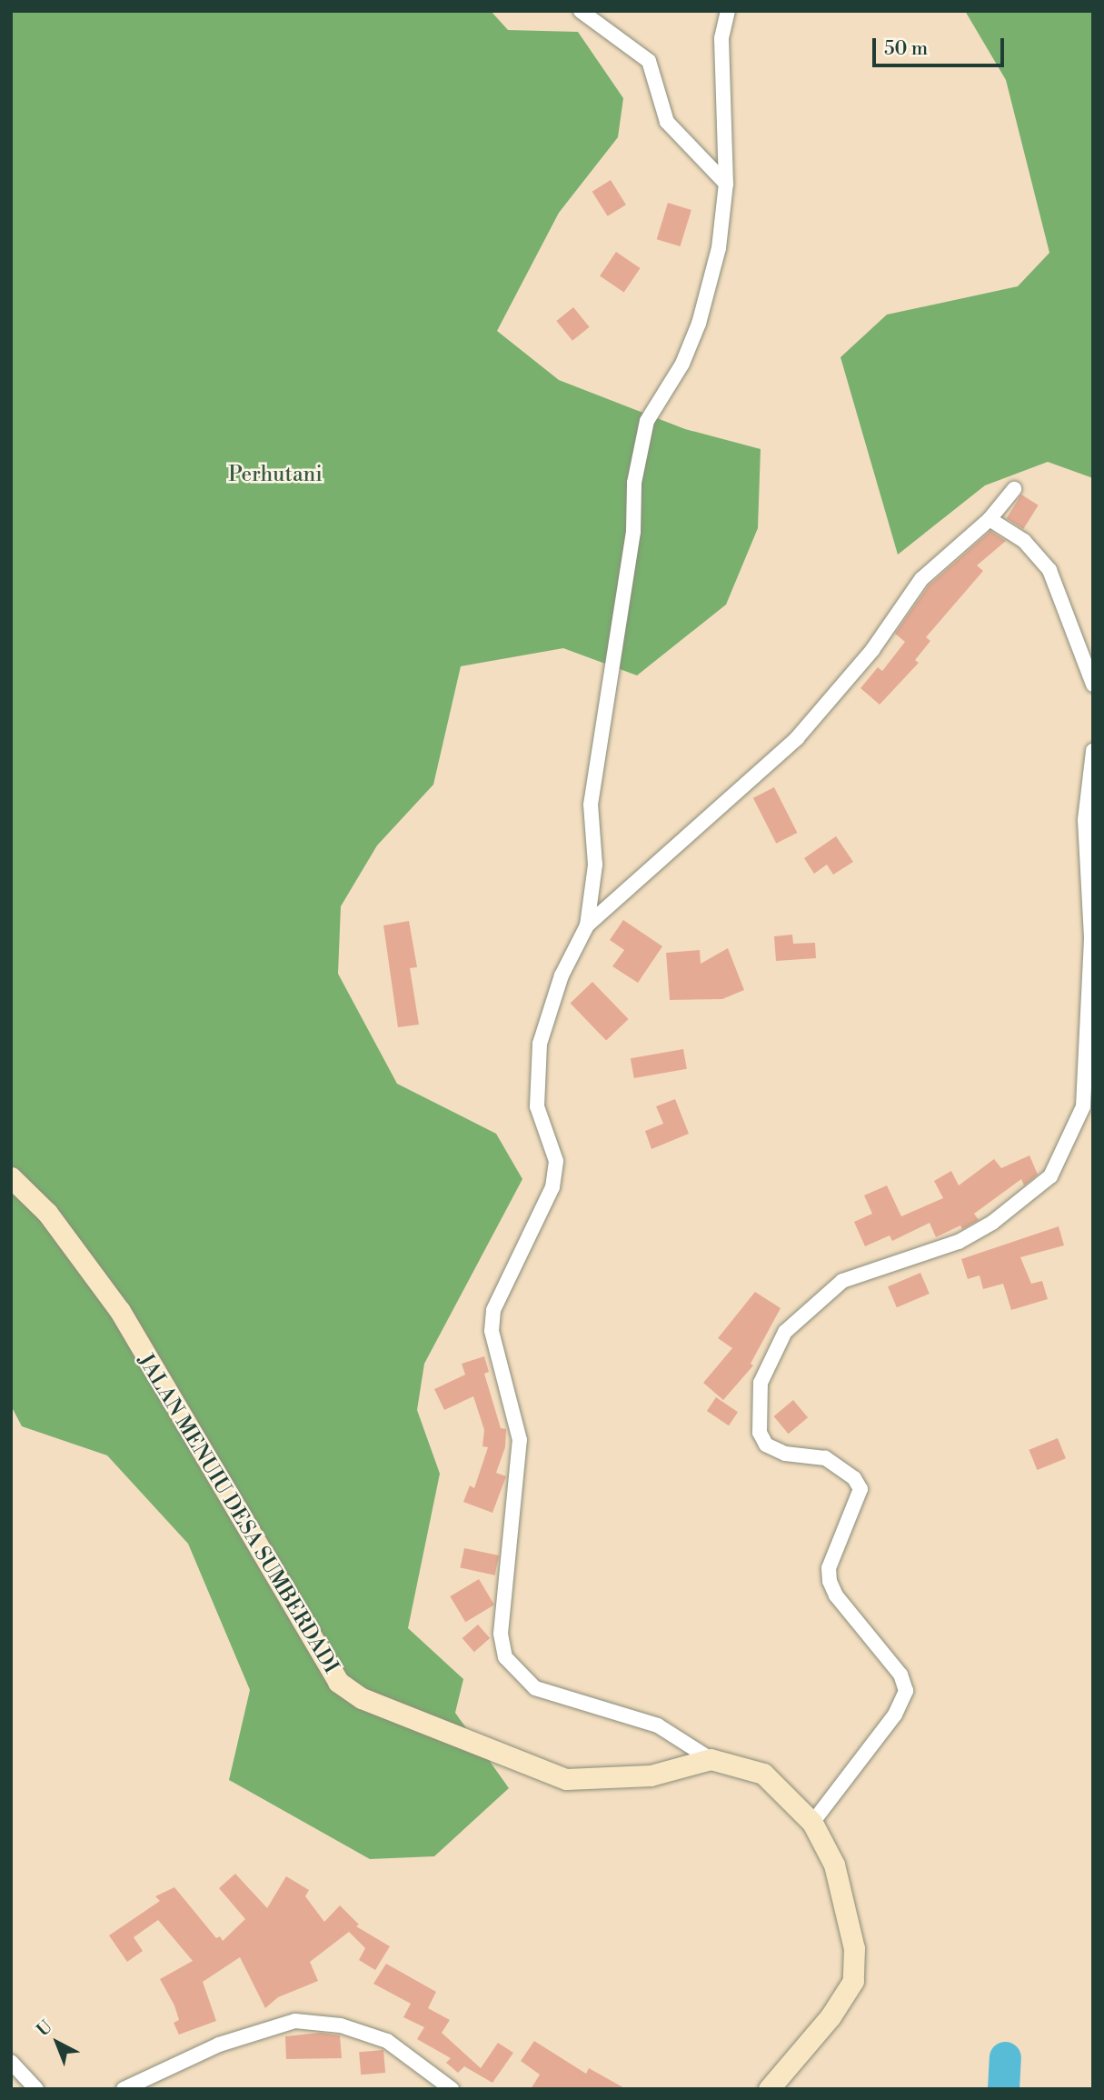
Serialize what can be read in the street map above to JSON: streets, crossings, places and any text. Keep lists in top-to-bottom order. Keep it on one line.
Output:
{"streets":{"street":["JALAN MENUIU DESA SUMBERDADI"]},"parks":["Perhutani"],"scale_bar":"50 m","north":"top left"}
